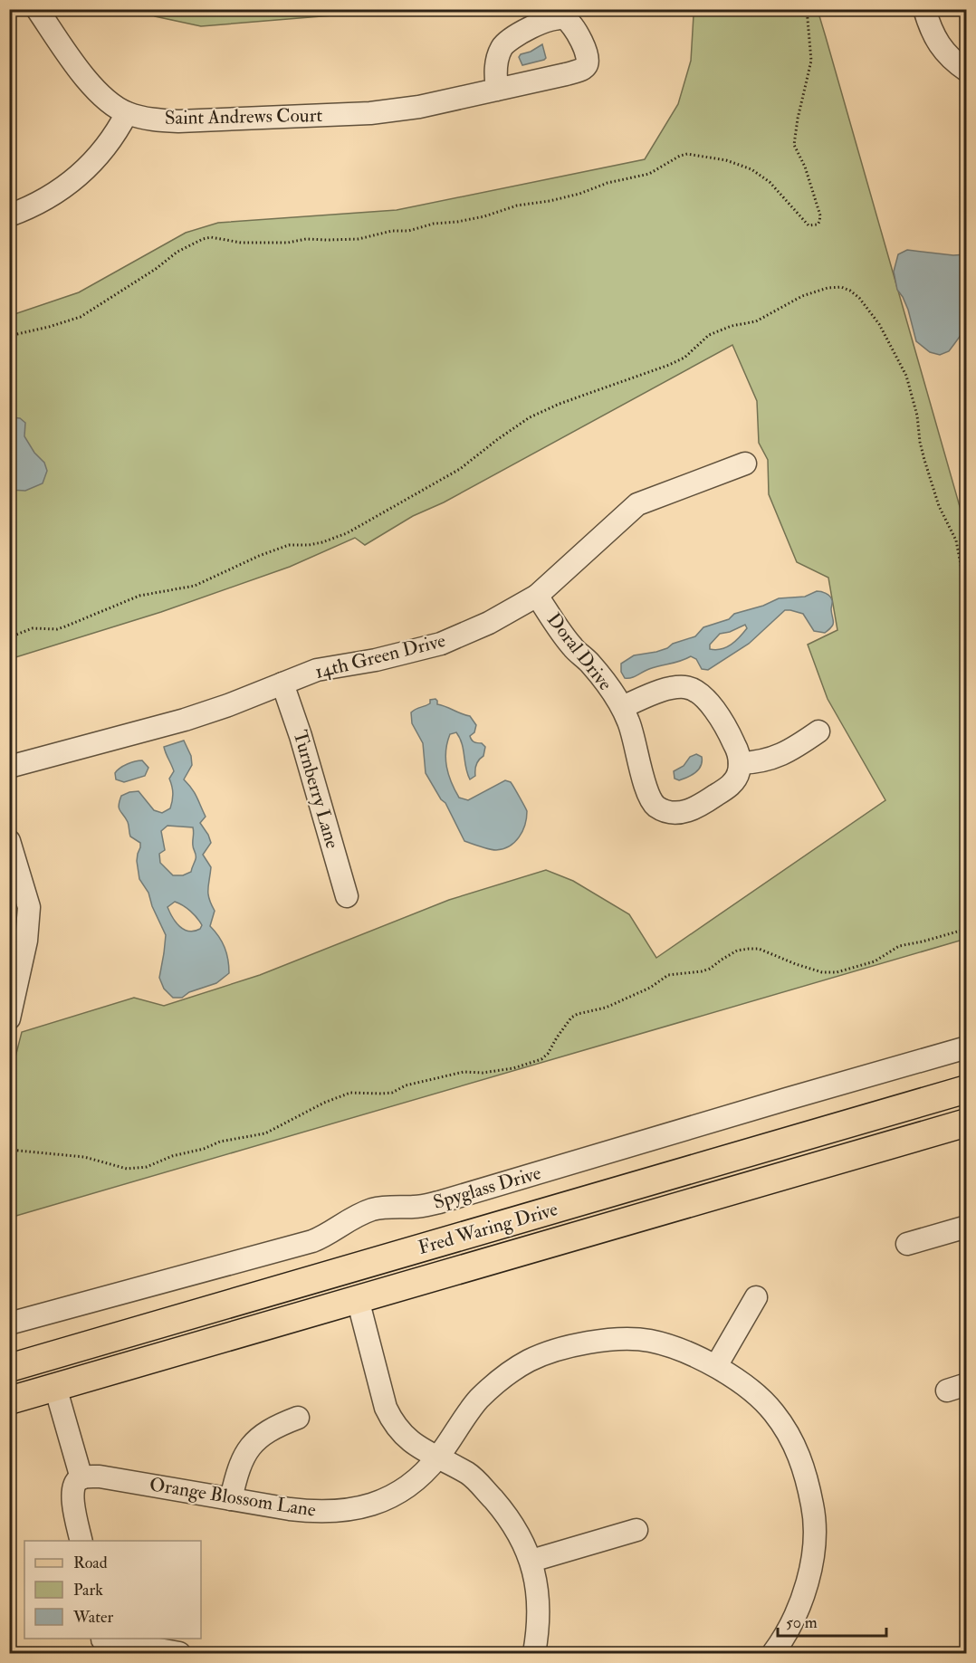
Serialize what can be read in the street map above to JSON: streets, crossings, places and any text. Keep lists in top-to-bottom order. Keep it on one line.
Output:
{"streets":{"main road":["Fred Waring Drive"],"street":["Saint Andrews Court","Doral Drive","14th Green Drive","Turnberry Lane","Spyglass Drive","Orange Blossom Lane"]},"crossings":[["Doral Drive","14th Green Drive"],["14th Green Drive","Turnberry Lane"]],"legend":["Road","Park","Water"],"scale_bar":"50 m"}
